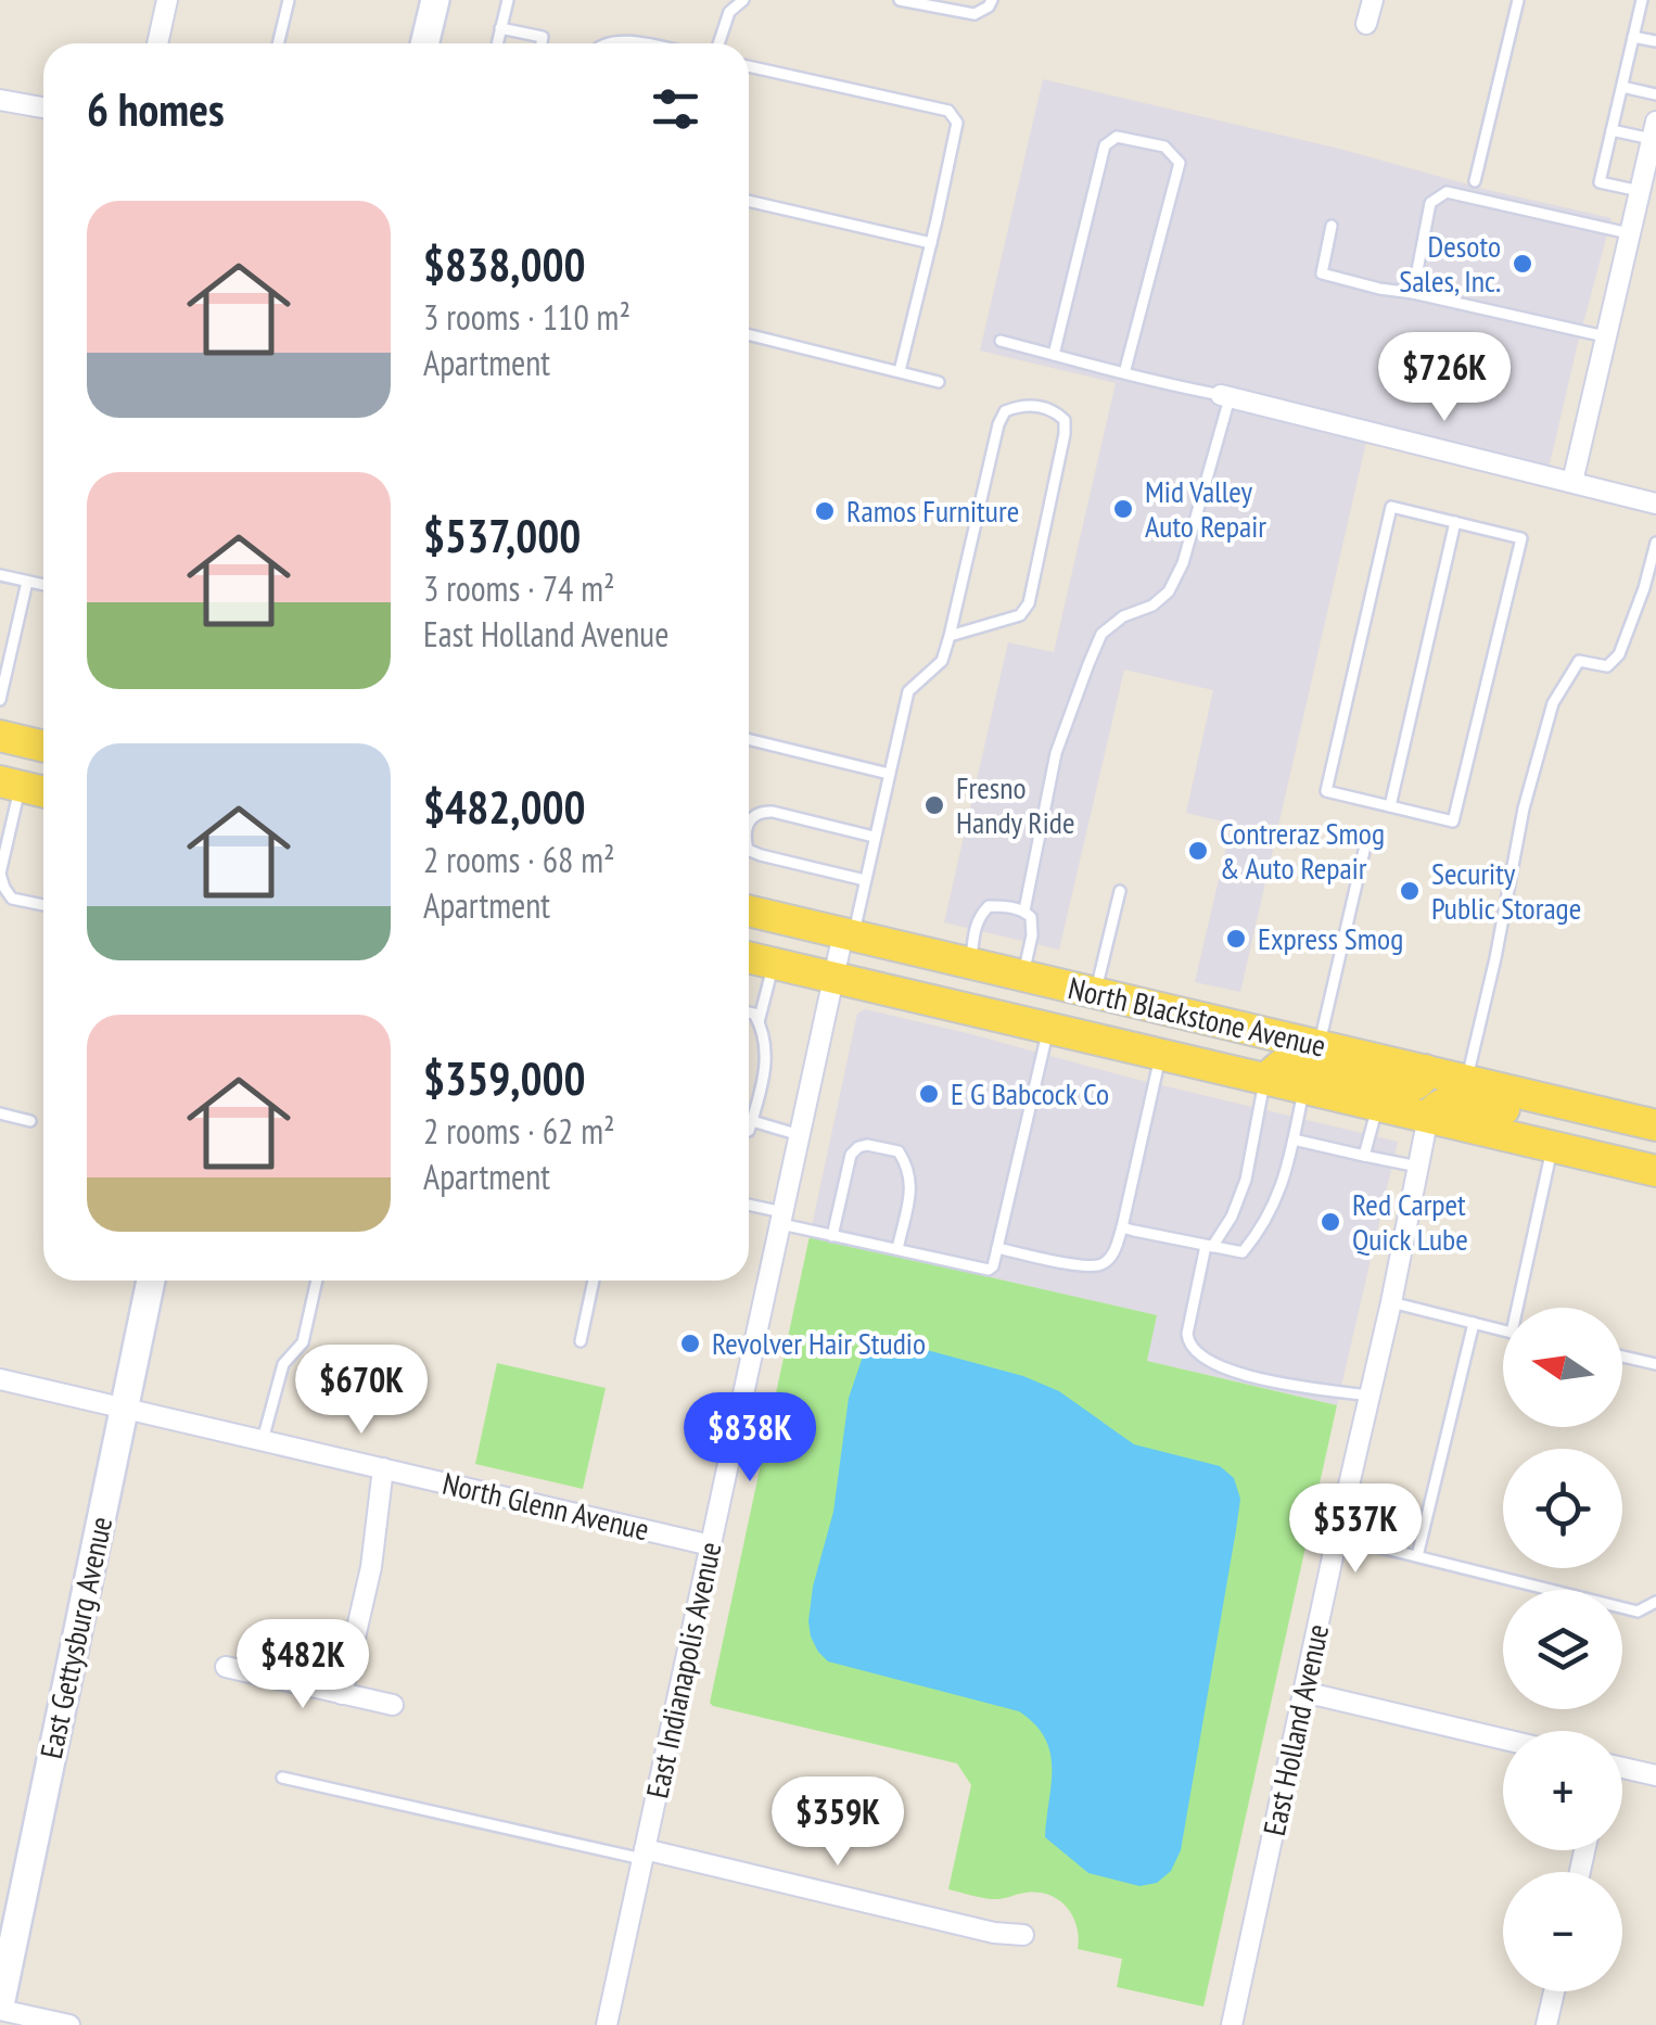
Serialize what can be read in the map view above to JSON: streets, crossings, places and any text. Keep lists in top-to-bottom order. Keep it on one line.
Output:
{"streets":{"main road":["North Blackstone Avenue"],"street":["North Glenn Avenue","East Gettysburg Avenue","East Indianapolis Avenue","East Holland Avenue"]},"crossings":[["North Blackstone Avenue","East Indianapolis Avenue"],["North Blackstone Avenue","East Holland Avenue"],["North Glenn Avenue","East Gettysburg Avenue"],["North Glenn Avenue","East Indianapolis Avenue"]],"places":["Desoto Sales, Inc.","Mid Valley Auto Repair","Ramos Furniture","Fresno Handy Ride","Contreraz Smog & Auto Repair","Security Public Storage","Express Smog","E G Babcock Co","Red Carpet Quick Lube","Revolver Hair Studio"],"north":"left","page":{"heading":"6 homes","list":[{"name":"$838,000","note":"3 rooms · 110 m² · Apartment"},{"name":"$537,000","note":"3 rooms · 74 m² · East Holland Avenue"},{"name":"$482,000","note":"2 rooms · 68 m² · Apartment"},{"name":"$359,000","note":"2 rooms · 62 m² · Apartment"}],"price":["$726K","$670K","$838K","$537K","$482K","$359K"],"map_buttons":["+","−"]}}
